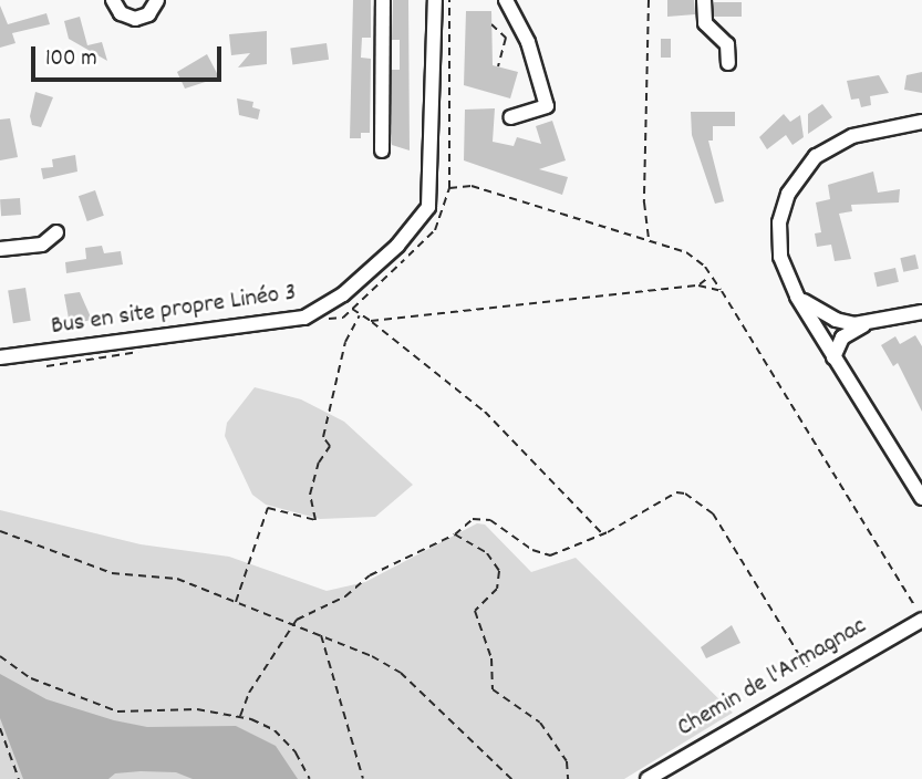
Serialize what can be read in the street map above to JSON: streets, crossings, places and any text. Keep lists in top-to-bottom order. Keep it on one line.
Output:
{"streets":{"street":["Bus en site propre Linéo 3","Chemin de l'Armagnac"]},"scale_bar":"100 m"}
